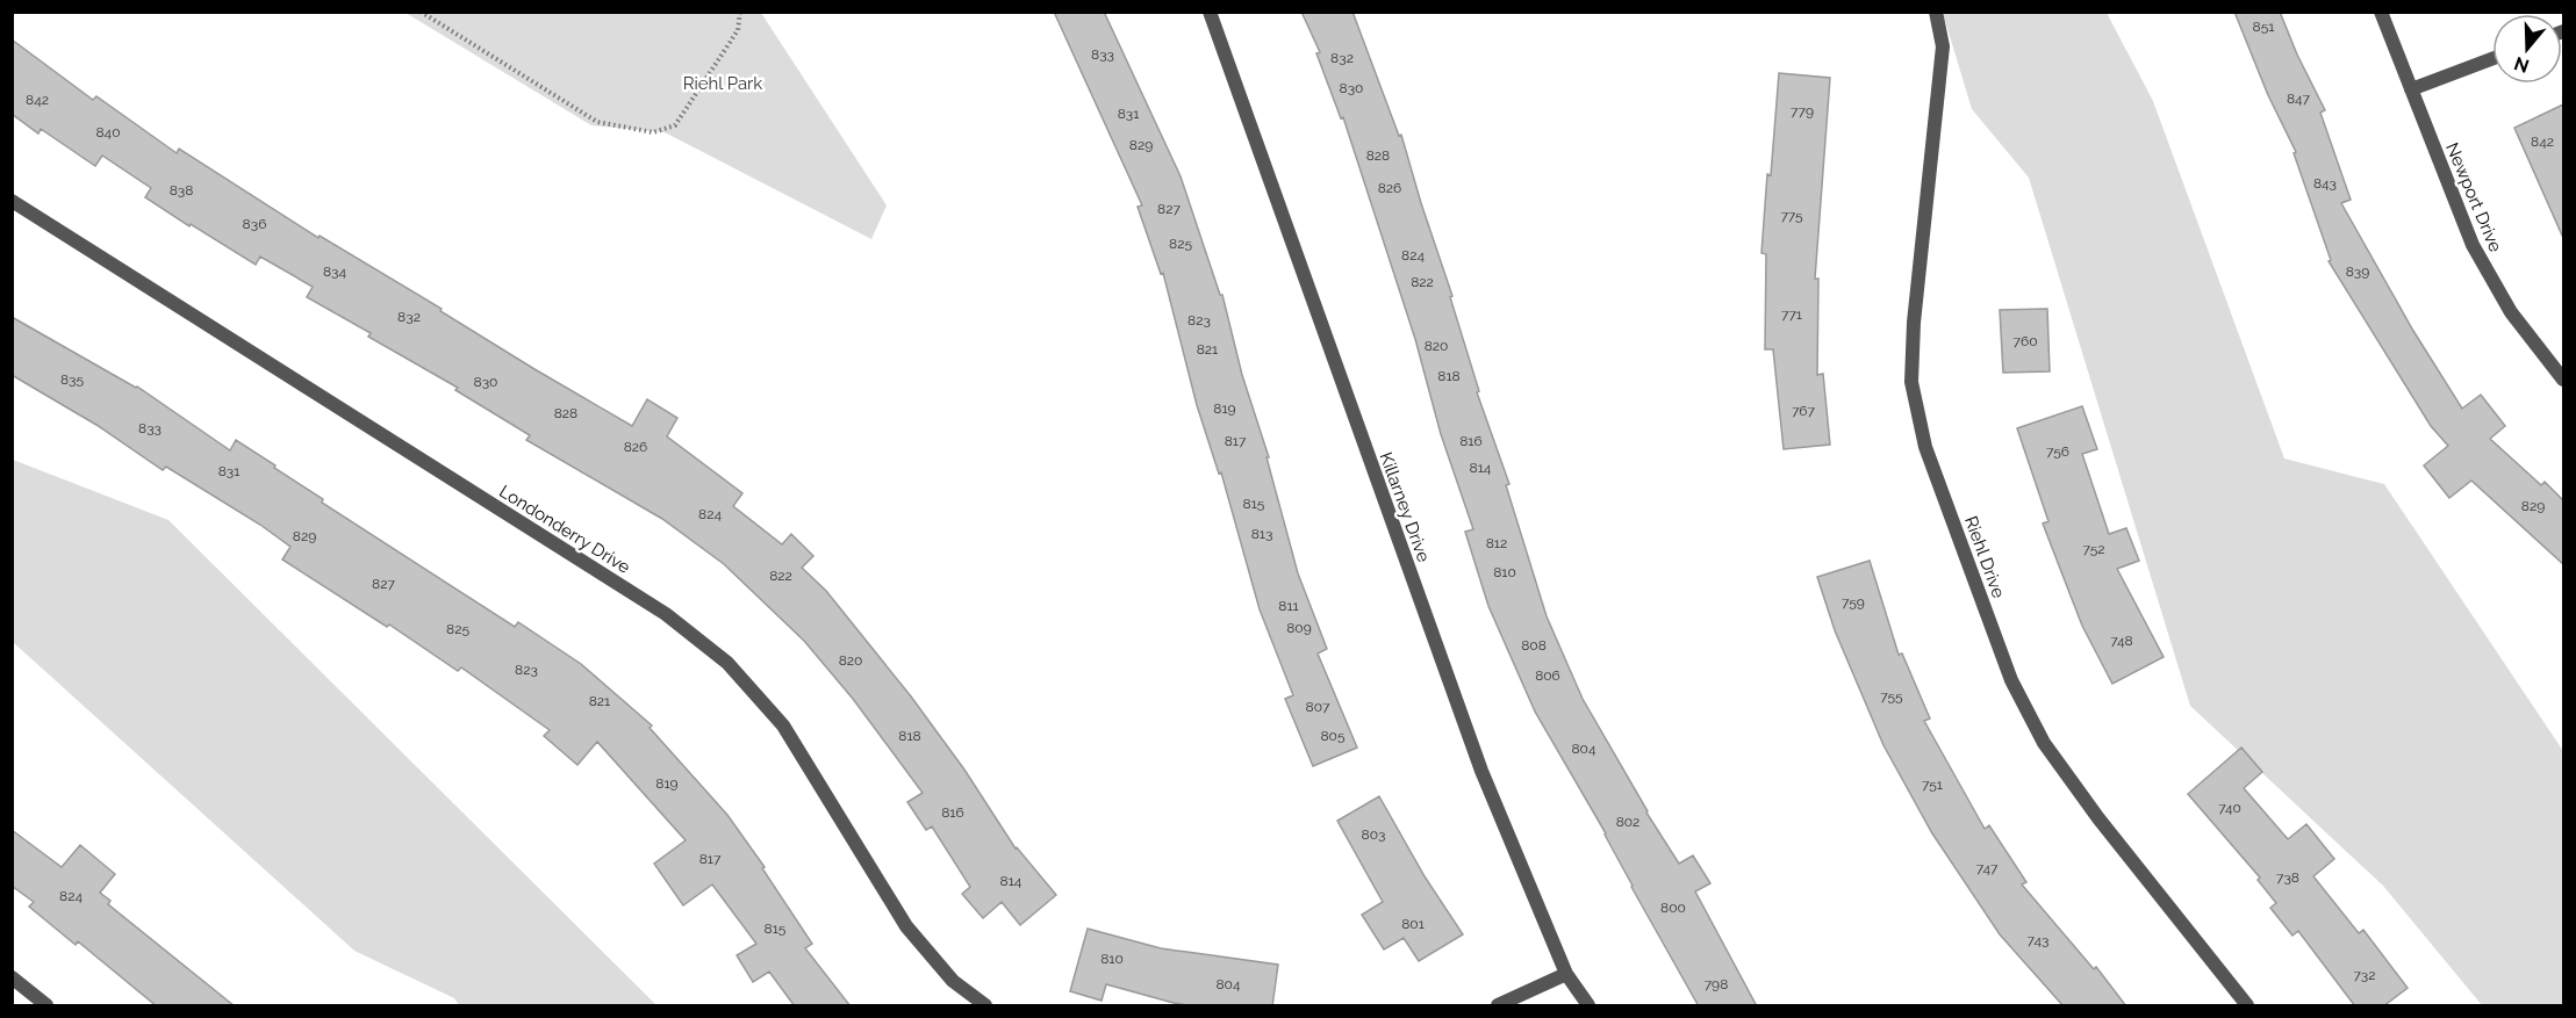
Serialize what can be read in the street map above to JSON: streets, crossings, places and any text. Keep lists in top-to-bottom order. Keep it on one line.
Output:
{"streets":{"street":["Newport Drive","Killarney Drive","Londonderry Drive","Riehl Drive"]},"parks":["Riehl Park"],"house_numbers":["851","833","832","830","847","842","779","831","840","842","829","828","843","826","838","827","775","836","825","824","834","839","822","771","832","823","760","820","821","818","835","830","819","767","828","833","817","816","826","756","814","831","815","829","824","813","829","812","752","810","822","827","759","811","809","825","748","808","820","823","806","755","821","807","818","805","804","819","751","740","816","802","803","817","747","738","814","824","800","801","815","743","810","732","804","798"],"north":"bottom"}
